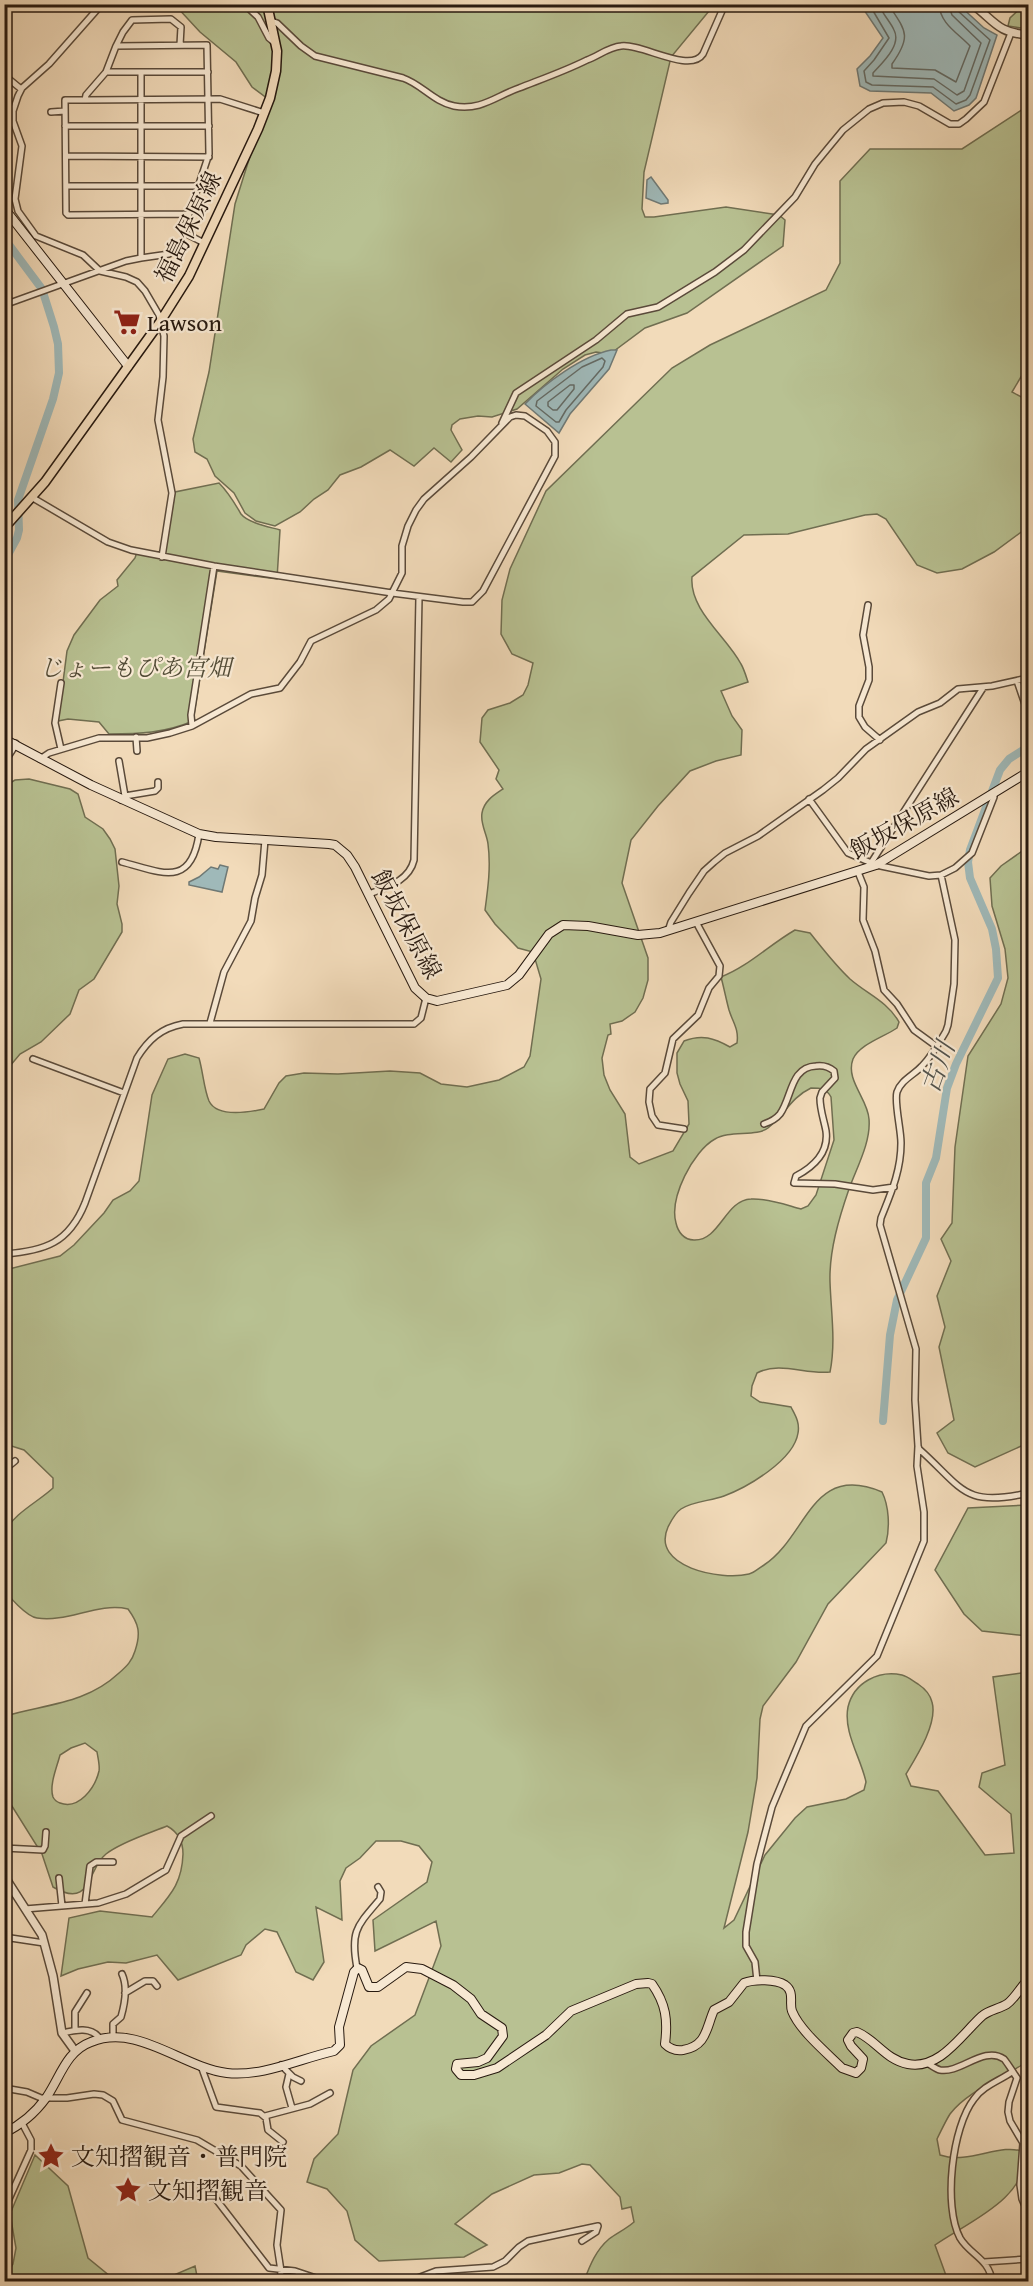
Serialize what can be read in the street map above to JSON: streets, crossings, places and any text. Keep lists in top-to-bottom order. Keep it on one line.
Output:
{"streets":{"main road":["福島保原線","飯坂保原線"]},"water":["古川"],"parks":["じょーもぴあ宮畑"],"places":{"supermarket":["Lawson"],"place":["文知摺観音・普門院","文知摺観音"]}}
